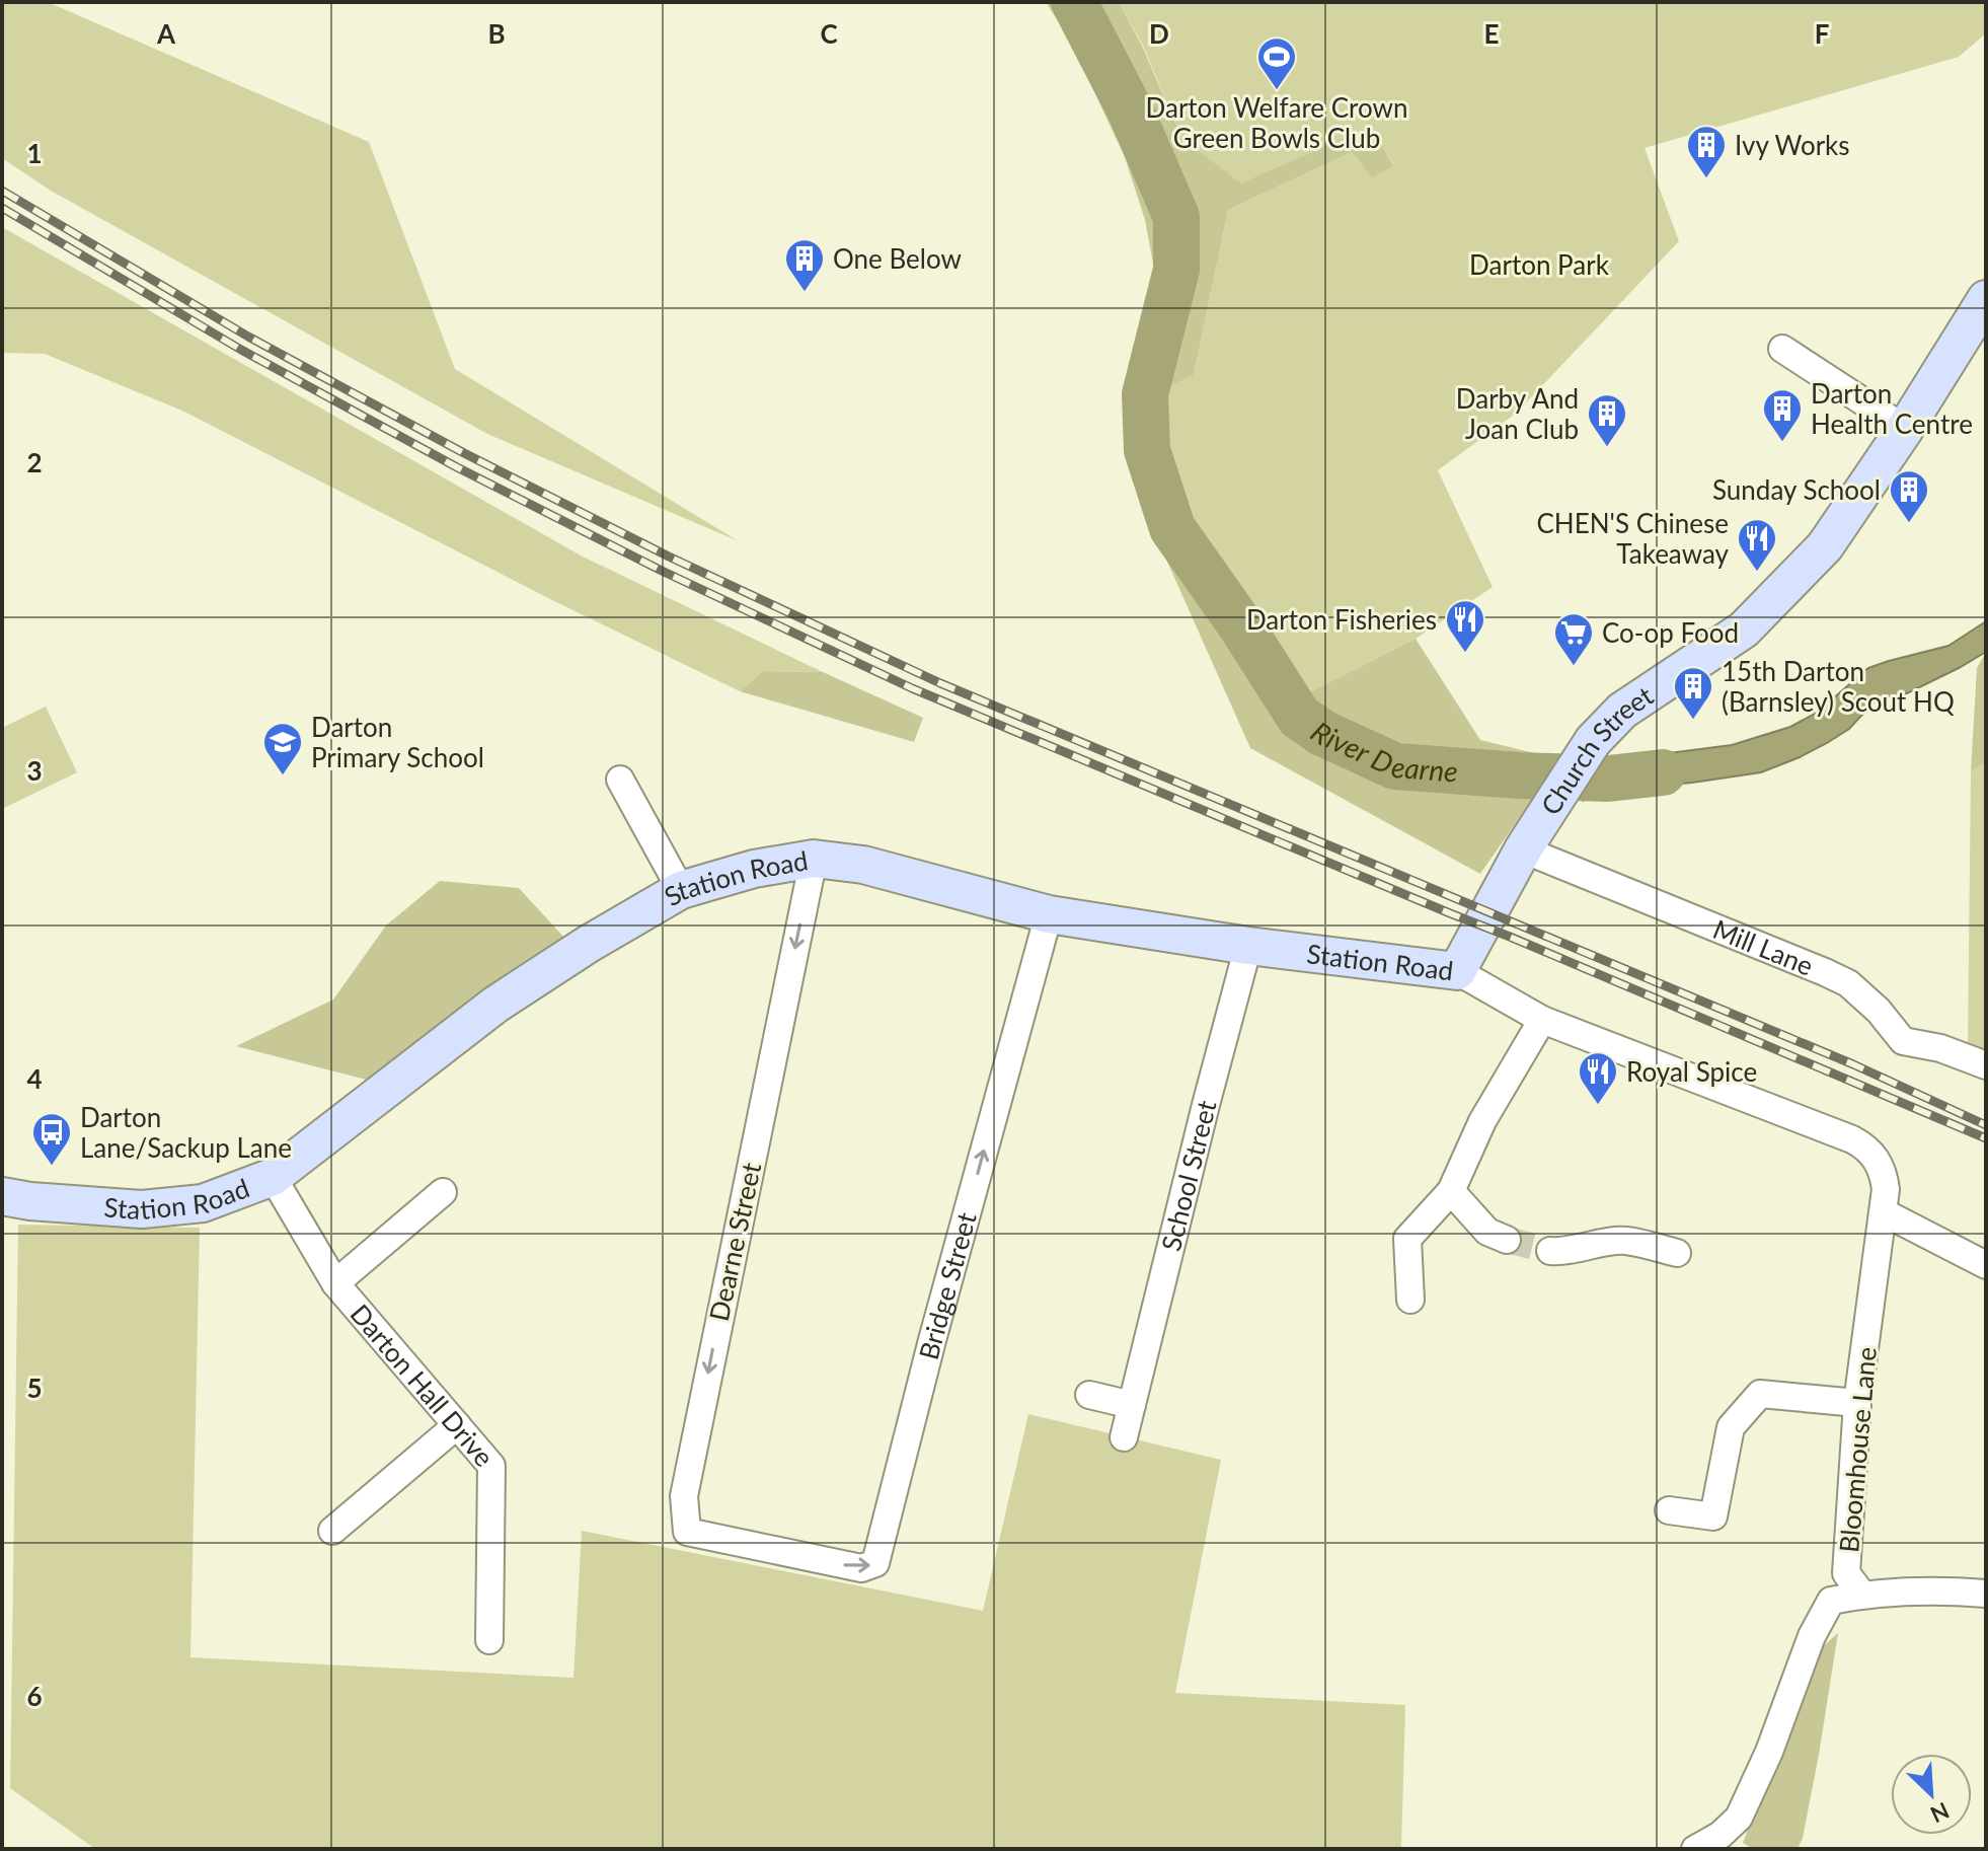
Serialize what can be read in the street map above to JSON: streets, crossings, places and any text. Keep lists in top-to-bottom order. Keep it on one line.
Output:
{"streets":{"main road":["Church Street","Station Road"],"street":["Mill Lane","School Street","Dearne Street","Bridge Street","Darton Hall Drive","Bloomhouse Lane"]},"crossings":[["Church Street","Station Road"],["Church Street","Mill Lane"],["Station Road","School Street"],["Station Road","Dearne Street"],["Station Road","Bridge Street"],["Station Road","Darton Hall Drive"],["Station Road","Bloomhouse Lane"],["Dearne Street","Bridge Street"]],"one_way":["Dearne Street","Bridge Street"],"water":["River Dearne"],"parks":["Darton Park"],"places":{"sports":["Darton Welfare Crown Green Bowls Club"],"building":["Ivy Works","One Below","Darton Health Centre","Darby And Joan Club","Sunday School","15th Darton (Barnsley) Scout HQ"],"restaurant":["CHEN'S Chinese Takeaway","Darton Fisheries","Royal Spice"],"supermarket":["Co-op Food"],"school or university":["Darton Primary School"],"bus stop":["Darton Lane/Sackup Lane"]},"north":"bottom right","grid":{"columns":["A","B","C","D","E","F"],"rows":["1","2","3","4","5","6"]}}
